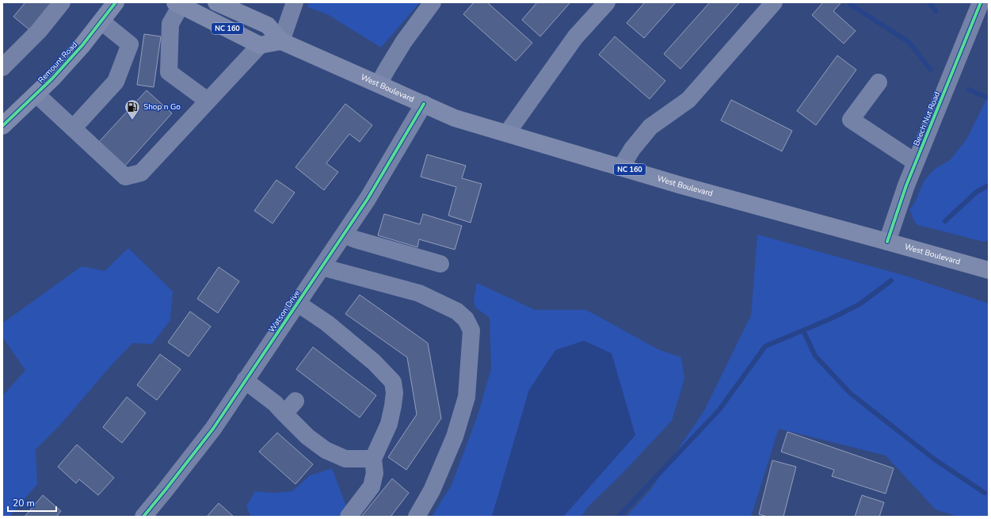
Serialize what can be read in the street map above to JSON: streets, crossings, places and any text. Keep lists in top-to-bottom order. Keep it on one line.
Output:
{"streets":{"main road":["NC 160","Remount Road","West Boulevard"],"street":["Beech Nut Road","Watson Drive"]},"crossings":[["West Boulevard","Beech Nut Road"],["West Boulevard","Watson Drive"]],"places":{"fuel station":["Shop n Go"]},"scale_bar":"20 m"}
